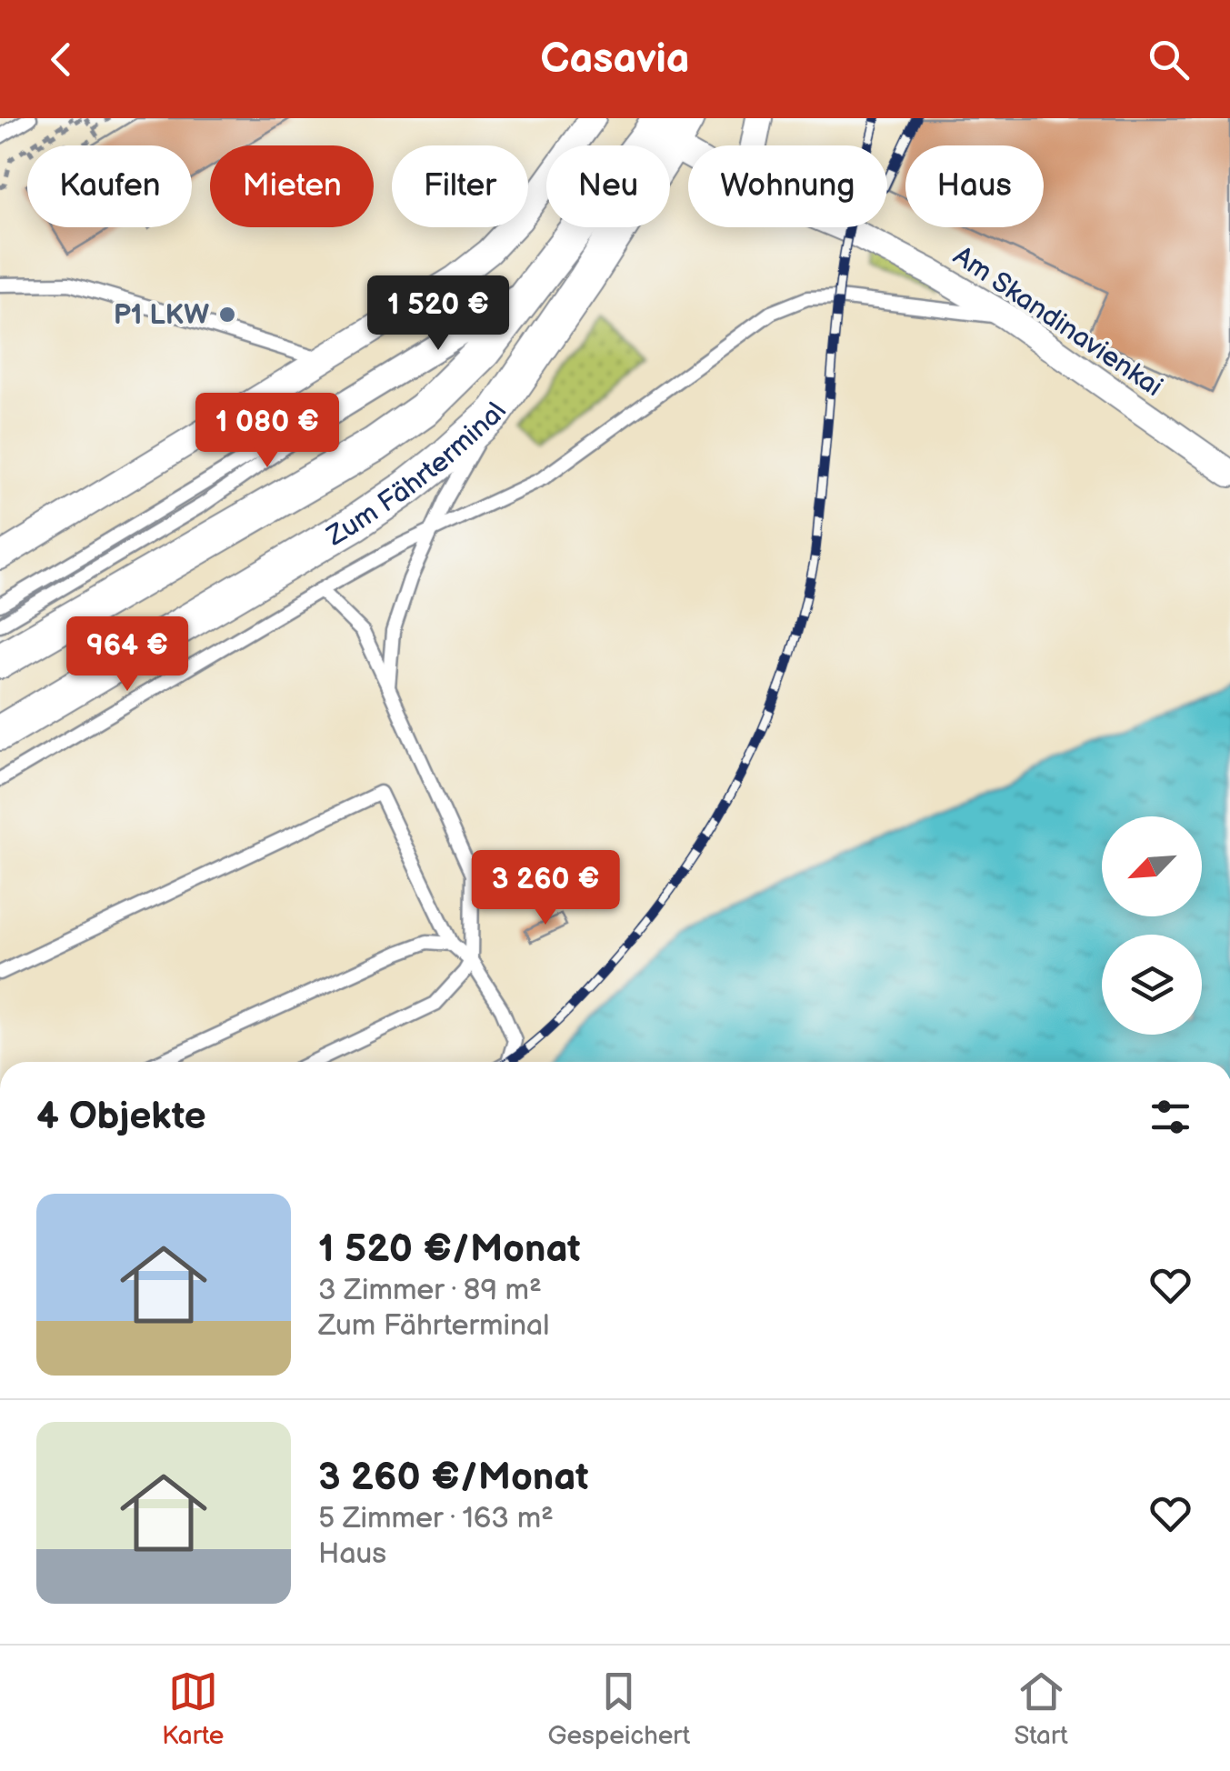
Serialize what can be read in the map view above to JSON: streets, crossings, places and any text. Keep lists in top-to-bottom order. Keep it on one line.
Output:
{"streets":{"street":["Am Skandinavienkai","Zum Fährterminal"]},"crossings":[["Am Skandinavienkai","Zum Fährterminal"]],"places":["P1 LKW"],"north":"bottom left","page":{"header":"Casavia","chip":["Kaufen","Mieten","Filter","Neu","Wohnung","Haus"],"price":["1 520 €","1 080 €","964 €","3 260 €"],"heading":"4 Objekte","list":[{"name":"1 520 €/Monat","note":"3 Zimmer · 89 m² · Zum Fährterminal"},{"name":"3 260 €/Monat","note":"5 Zimmer · 163 m² · Haus"}],"tabs":["Karte","Gespeichert","Start"]}}
